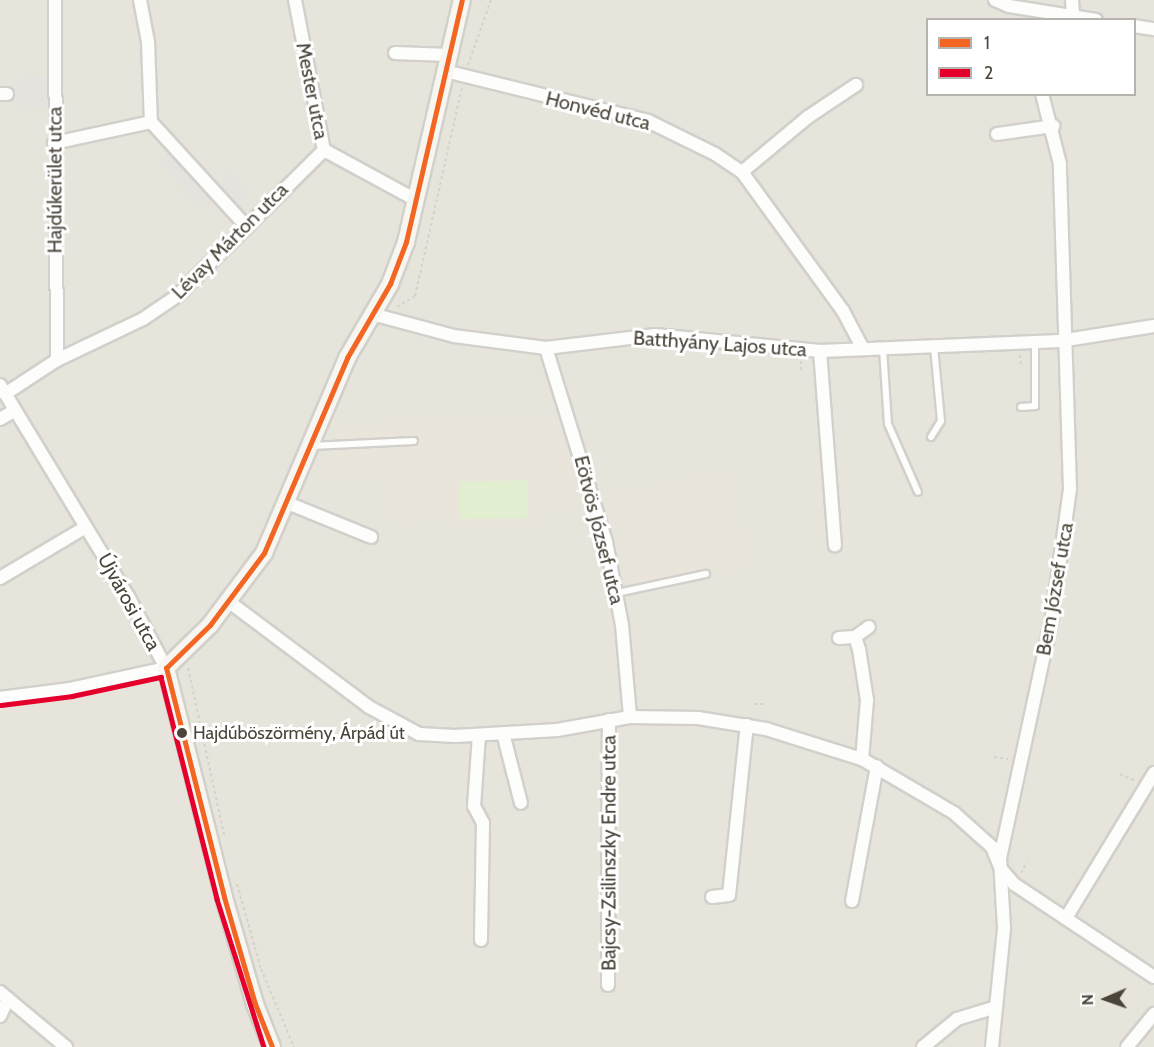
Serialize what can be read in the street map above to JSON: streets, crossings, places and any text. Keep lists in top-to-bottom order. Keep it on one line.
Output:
{"streets":{"street":["Mester utca","Honvéd utca","Hajdúkerület utca","Lévay Márton utca","Batthyány Lajos utca","Eötvös József utca","Bem József utca","Újvárosi utca","Bajcsy-Zsilinszky Endre utca"]},"crossings":[["Mester utca","Lévay Márton utca"],["Honvéd utca","Batthyány Lajos utca"],["Hajdúkerület utca","Lévay Márton utca"],["Lévay Márton utca","Újvárosi utca"],["Batthyány Lajos utca","Eötvös József utca"],["Batthyány Lajos utca","Bem József utca"],["Eötvös József utca","Bajcsy-Zsilinszky Endre utca"],["Bem József utca","Bajcsy-Zsilinszky Endre utca"]],"places":["Hajdúböszörmény, Árpád út"],"lines":["transit line 1","transit line 2"],"legend":["1","2"],"north":"left"}
